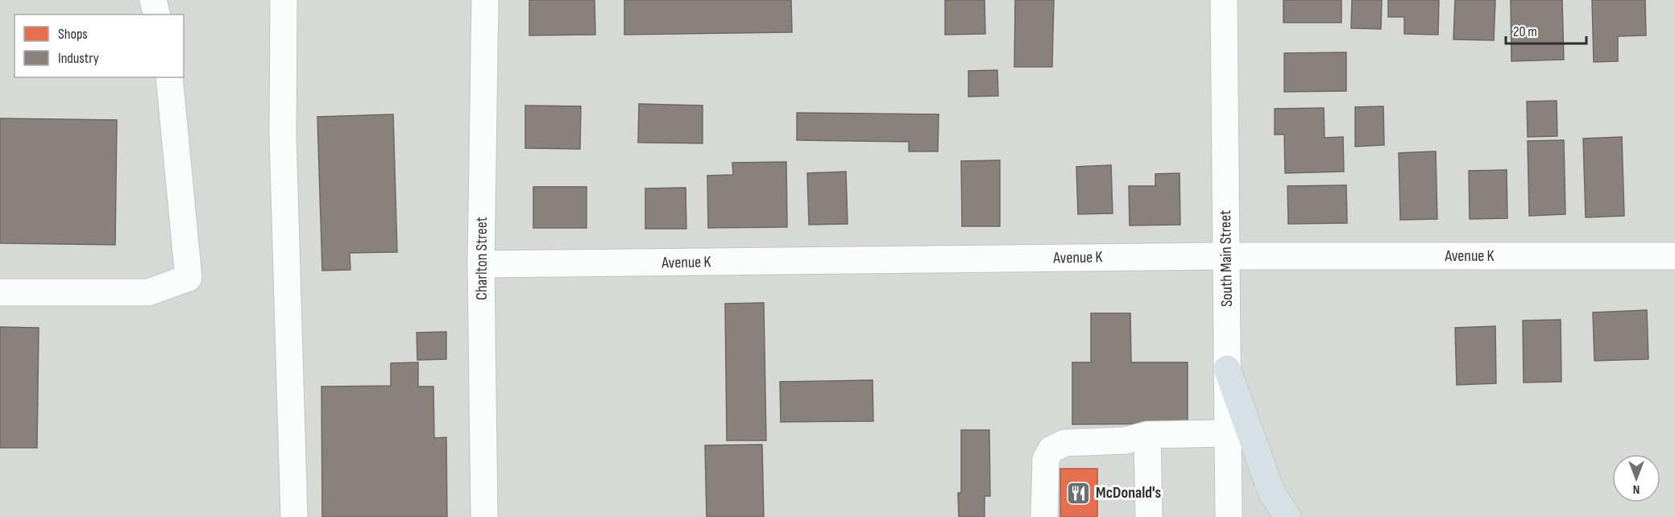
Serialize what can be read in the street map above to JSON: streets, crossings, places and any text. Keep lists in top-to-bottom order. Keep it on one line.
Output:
{"streets":{"street":["Avenue K","Charlton Street","South Main Street"]},"crossings":[["Avenue K","Charlton Street"],["Avenue K","South Main Street"]],"places":{"restaurant":["McDonald's"]},"legend":["Shops","Industry"],"scale_bar":"20 m","north":"bottom"}
